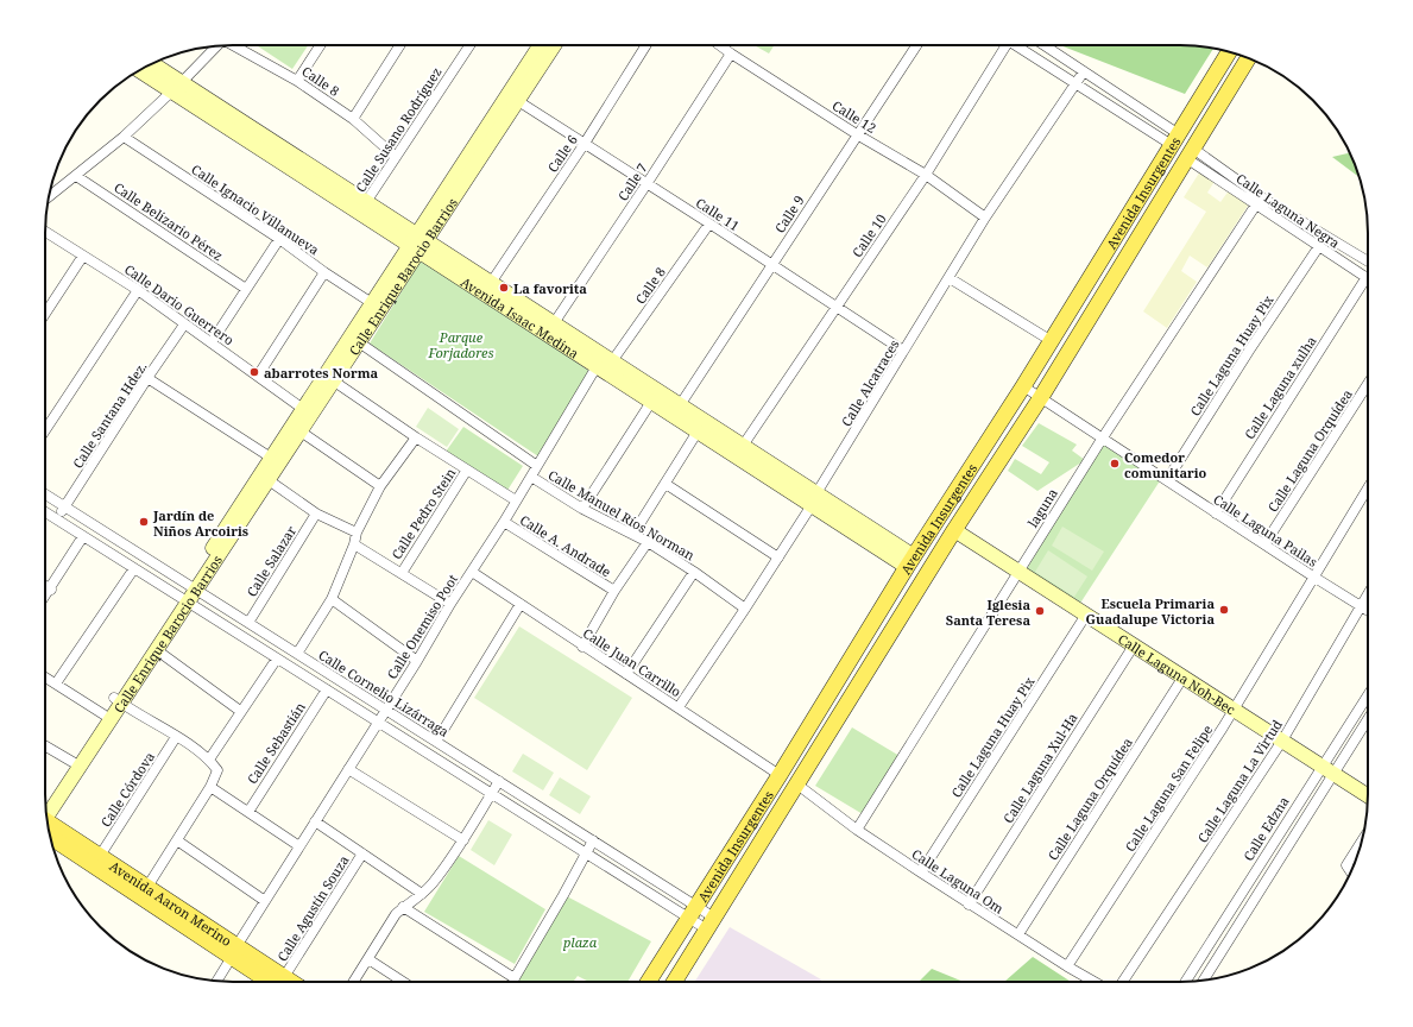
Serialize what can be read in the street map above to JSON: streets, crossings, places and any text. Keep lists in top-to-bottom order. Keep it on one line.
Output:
{"streets":{"main road":["Avenida Insurgentes","Avenida Aaron Merino"],"street":["Calle 8","Calle 12","Calle Susano Rodríguez","Calle 6","Calle 7","Calle Ignacio Villanueva","Calle Laguna Negra","Calle 11","Calle 9","Calle Belizario Pérez","Calle 10","Calle Enrique Barocio Barrios","Calle Dario Guerrero","Avenida Isaac Medina","Calle Laguna Huay Pix","Calle Alcatraces","Calle Laguna xulha","Calle Santana Hdez.","Calle Laguna Orquídea","laguna","Calle Pedro Stein","Calle Manuel Ríos Norman","Calle Laguna Pailas","Calle A. Andrade","Calle Salazar","Calle Onemiso Poot","Calle Juan Carrillo","Calle Laguna Noh-Bec","Calle Cornelio Lizárraga","Calle Sebastián","Calle Laguna Xul-Ha","Calle Laguna La Virtud","Calle Laguna San Felipe","Calle Córdova","Calle Edzna","Calle Laguna Om","Calle Agustín Souza"]},"crossings":[["Calle 8","Calle Susano Rodríguez"],["Calle 8","Calle 11"],["Calle 8","Avenida Isaac Medina"],["Calle 8","Calle Onemiso Poot"],["Calle 12","Calle 7"],["Calle 12","Calle 9"],["Calle 12","Calle 10"],["Calle 12","Calle Alcatraces"],["Calle Susano Rodríguez","Avenida Isaac Medina"],["Calle 6","Calle 11"],["Calle 6","Avenida Isaac Medina"],["Calle 7","Calle 11"],["Calle 7","Avenida Isaac Medina"],["Avenida Insurgentes","Calle Laguna Negra"],["Avenida Insurgentes","Avenida Isaac Medina"],["Avenida Insurgentes","Calle Laguna Pailas"],["Avenida Insurgentes","Calle Juan Carrillo"],["Avenida Insurgentes","Calle Laguna Noh-Bec"],["Avenida Insurgentes","Calle Cornelio Lizárraga"],["Avenida Insurgentes","Calle Laguna Om"],["Calle Ignacio Villanueva","Calle Enrique Barocio Barrios"],["Calle Laguna Negra","Calle Laguna Huay Pix"],["Calle Laguna Negra","Calle Laguna xulha"],["Calle Laguna Negra","laguna"],["Calle 11","Calle 9"],["Calle 11","Calle 10"],["Calle 11","Calle Enrique Barocio Barrios"],["Calle 11","Calle Alcatraces"],["Calle 9","Avenida Isaac Medina"],["Calle 10","Avenida Isaac Medina"],["Calle Enrique Barocio Barrios","Calle Dario Guerrero"],["Calle Enrique Barocio Barrios","Avenida Isaac Medina"],["Calle Enrique Barocio Barrios","Calle Manuel Ríos Norman"],["Calle Enrique Barocio Barrios","Calle Cornelio Lizárraga"],["Calle Dario Guerrero","Calle Santana Hdez."],["Avenida Isaac Medina","Calle Alcatraces"],["Avenida Isaac Medina","Calle Onemiso Poot"],["Calle Laguna Huay Pix","Calle Laguna Pailas"],["Calle Laguna Huay Pix","Calle Laguna Noh-Bec"],["Calle Laguna Huay Pix","Calle Laguna Om"],["Calle Alcatraces","Calle Manuel Ríos Norman"],["Calle Alcatraces","Calle Juan Carrillo"],["Calle Laguna xulha","Calle Laguna Pailas"],["Calle Santana Hdez.","Calle Cornelio Lizárraga"],["Calle Laguna Orquídea","Calle Laguna Pailas"],["Calle Laguna Orquídea","Calle Laguna Noh-Bec"],["Calle Laguna Orquídea","Calle Laguna Om"],["laguna","Calle Laguna Pailas"],["laguna","Calle Laguna Noh-Bec"],["laguna","Calle Laguna Om"],["Calle Manuel Ríos Norman","Calle Onemiso Poot"],["Calle Laguna Pailas","Calle Laguna La Virtud"],["Calle Laguna Pailas","Calle Laguna San Felipe"],["Calle A. Andrade","Calle Onemiso Poot"],["Calle Salazar","Calle Cornelio Lizárraga"],["Calle Onemiso Poot","Calle Juan Carrillo"],["Calle Onemiso Poot","Calle Cornelio Lizárraga"],["Calle Onemiso Poot","Avenida Aaron Merino"],["Calle Laguna Noh-Bec","Calle Laguna Xul-Ha"],["Calle Laguna Noh-Bec","Calle Laguna La Virtud"],["Calle Laguna Noh-Bec","Calle Laguna San Felipe"],["Calle Laguna Noh-Bec","Calle Edzna"],["Calle Cornelio Lizárraga","Calle Sebastián"],["Calle Laguna Xul-Ha","Calle Laguna Om"],["Calle Laguna San Felipe","Calle Laguna Om"],["Calle Córdova","Avenida Aaron Merino"]],"parks":["Parque Forjadores","plaza"],"places":["La favorita","abarrotes Norma","Comedor comunitario","Jardín de Niños Arcoiris","Escuela Primaria Guadalupe Victoria","Iglesia Santa Teresa"]}
